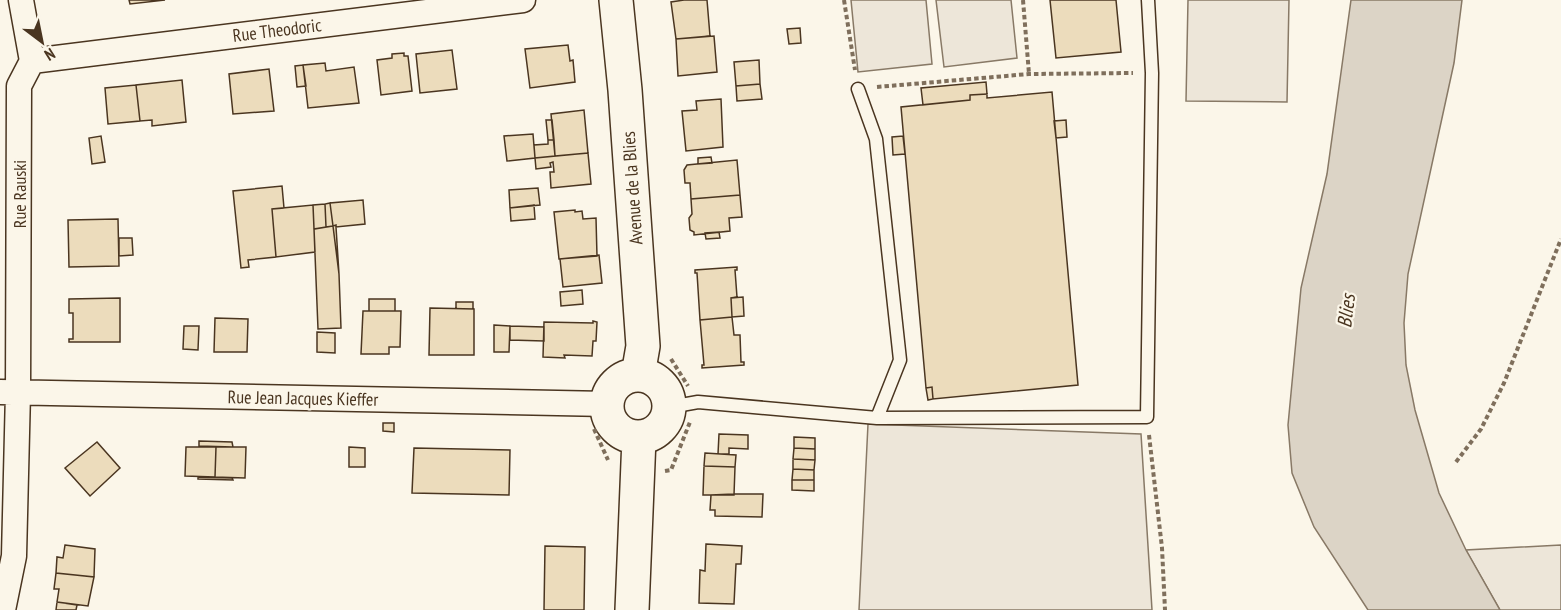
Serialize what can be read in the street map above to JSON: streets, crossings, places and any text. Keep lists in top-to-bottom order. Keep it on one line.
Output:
{"streets":{"main road":["Avenue de la Blies"],"street":["Rue Theodoric","Rue Rauski","Rue Jean Jacques Kieffer"]},"crossings":[["Rue Theodoric","Rue Rauski"],["Avenue de la Blies","Rue Jean Jacques Kieffer"],["Rue Rauski","Rue Jean Jacques Kieffer"]],"water":["Blies"],"north":"bottom right"}
